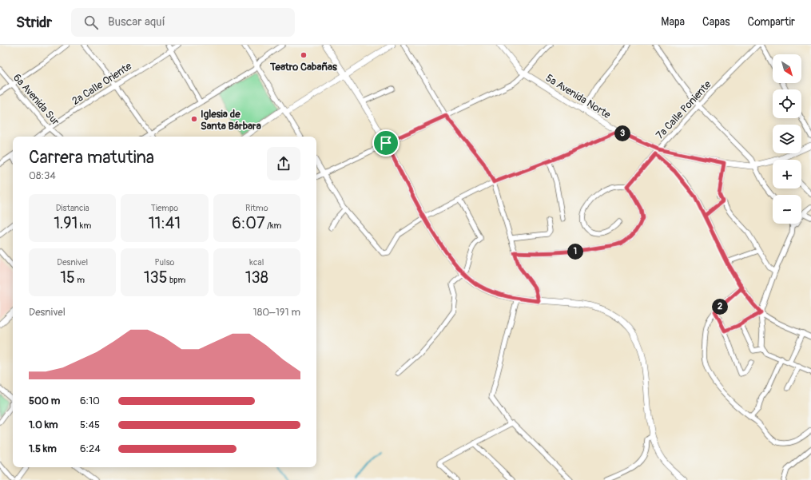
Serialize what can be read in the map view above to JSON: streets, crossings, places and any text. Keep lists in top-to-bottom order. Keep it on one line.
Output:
{"streets":{"main road":["5a Avenida Norte"],"street":["2a Calle Oriente","6a Avenida Sur","7a Calle Poniente"]},"crossings":[["2a Calle Oriente","6a Avenida Sur"],["5a Avenida Norte","7a Calle Poniente"]],"places":["Teatro Cabañas","Iglesia de Santa Bárbara"],"north":"bottom right","page":{"header":"Stridr","search":"Buscar aquí","nav":["Mapa","Capas","Compartir"],"map_buttons":["+","−"],"pins":["3","1","2"],"heading":["Carrera matutina","08:34"],"stats":[["Distancia","1.91 km"],["Tiempo","11:41"],["Ritmo","6:07 /km"],["Desnivel","15 m"],["Pulso","135 bpm"],["kcal","138"]],"chart":["Desnivel","180–191 m"],"list":[{"name":"500 m","note":"6:10"},{"name":"1.0 km","note":"5:45"},{"name":"1.5 km","note":"6:24"}]}}
